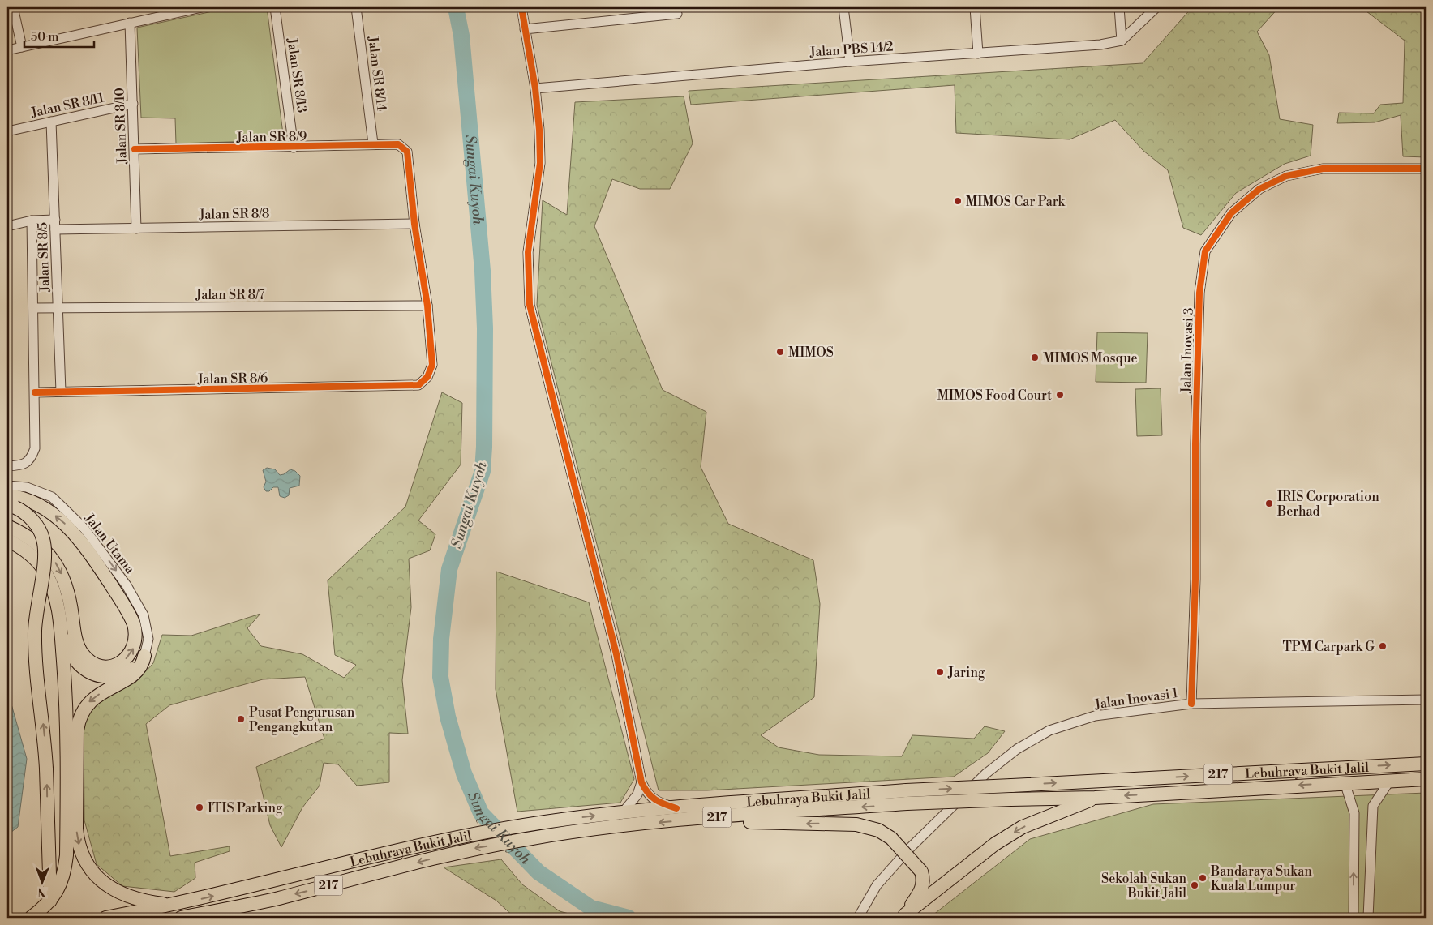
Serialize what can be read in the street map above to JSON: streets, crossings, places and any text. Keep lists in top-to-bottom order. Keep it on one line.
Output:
{"streets":{"highway":["Lebuhraya Bukit Jalil","217"],"street":["Jalan PBS 14/2","Jalan SR 8/14","Jalan SR 8/13","Jalan SR 8/11","Jalan SR 8/10","Jalan SR 8/9","Jalan SR 8/8","Jalan SR 8/5","Jalan SR 8/7","Jalan Inovasi 3","Jalan SR 8/6","Jalan Utama","Jalan Inovasi 1"]},"crossings":[["Jalan SR 8/14","Jalan SR 8/9"],["Jalan SR 8/13","Jalan SR 8/9"],["Jalan SR 8/11","Jalan SR 8/10"],["Jalan SR 8/11","Jalan SR 8/5"],["Jalan SR 8/10","Jalan SR 8/9"],["Jalan SR 8/10","Jalan SR 8/8"],["Jalan SR 8/9","Jalan SR 8/8"],["Jalan SR 8/8","Jalan SR 8/5"],["Jalan SR 8/5","Jalan SR 8/7"],["Jalan SR 8/5","Jalan SR 8/6"],["Jalan SR 8/7","Jalan SR 8/6"],["Jalan Inovasi 3","Jalan Inovasi 1"]],"one_way":["Jalan Utama"],"water":["Sungai Kuyoh"],"places":["MIMOS Car Park","MIMOS","MIMOS Mosque","MIMOS Food Court","IRIS Corporation Berhad","TPM Carpark G","Jaring","Pusat Pengurusan Pengangkutan","ITIS Parking","Bandaraya Sukan Kuala Lumpur","Sekolah Sukan Bukit Jalil"],"scale_bar":"50 m","north":"bottom"}
